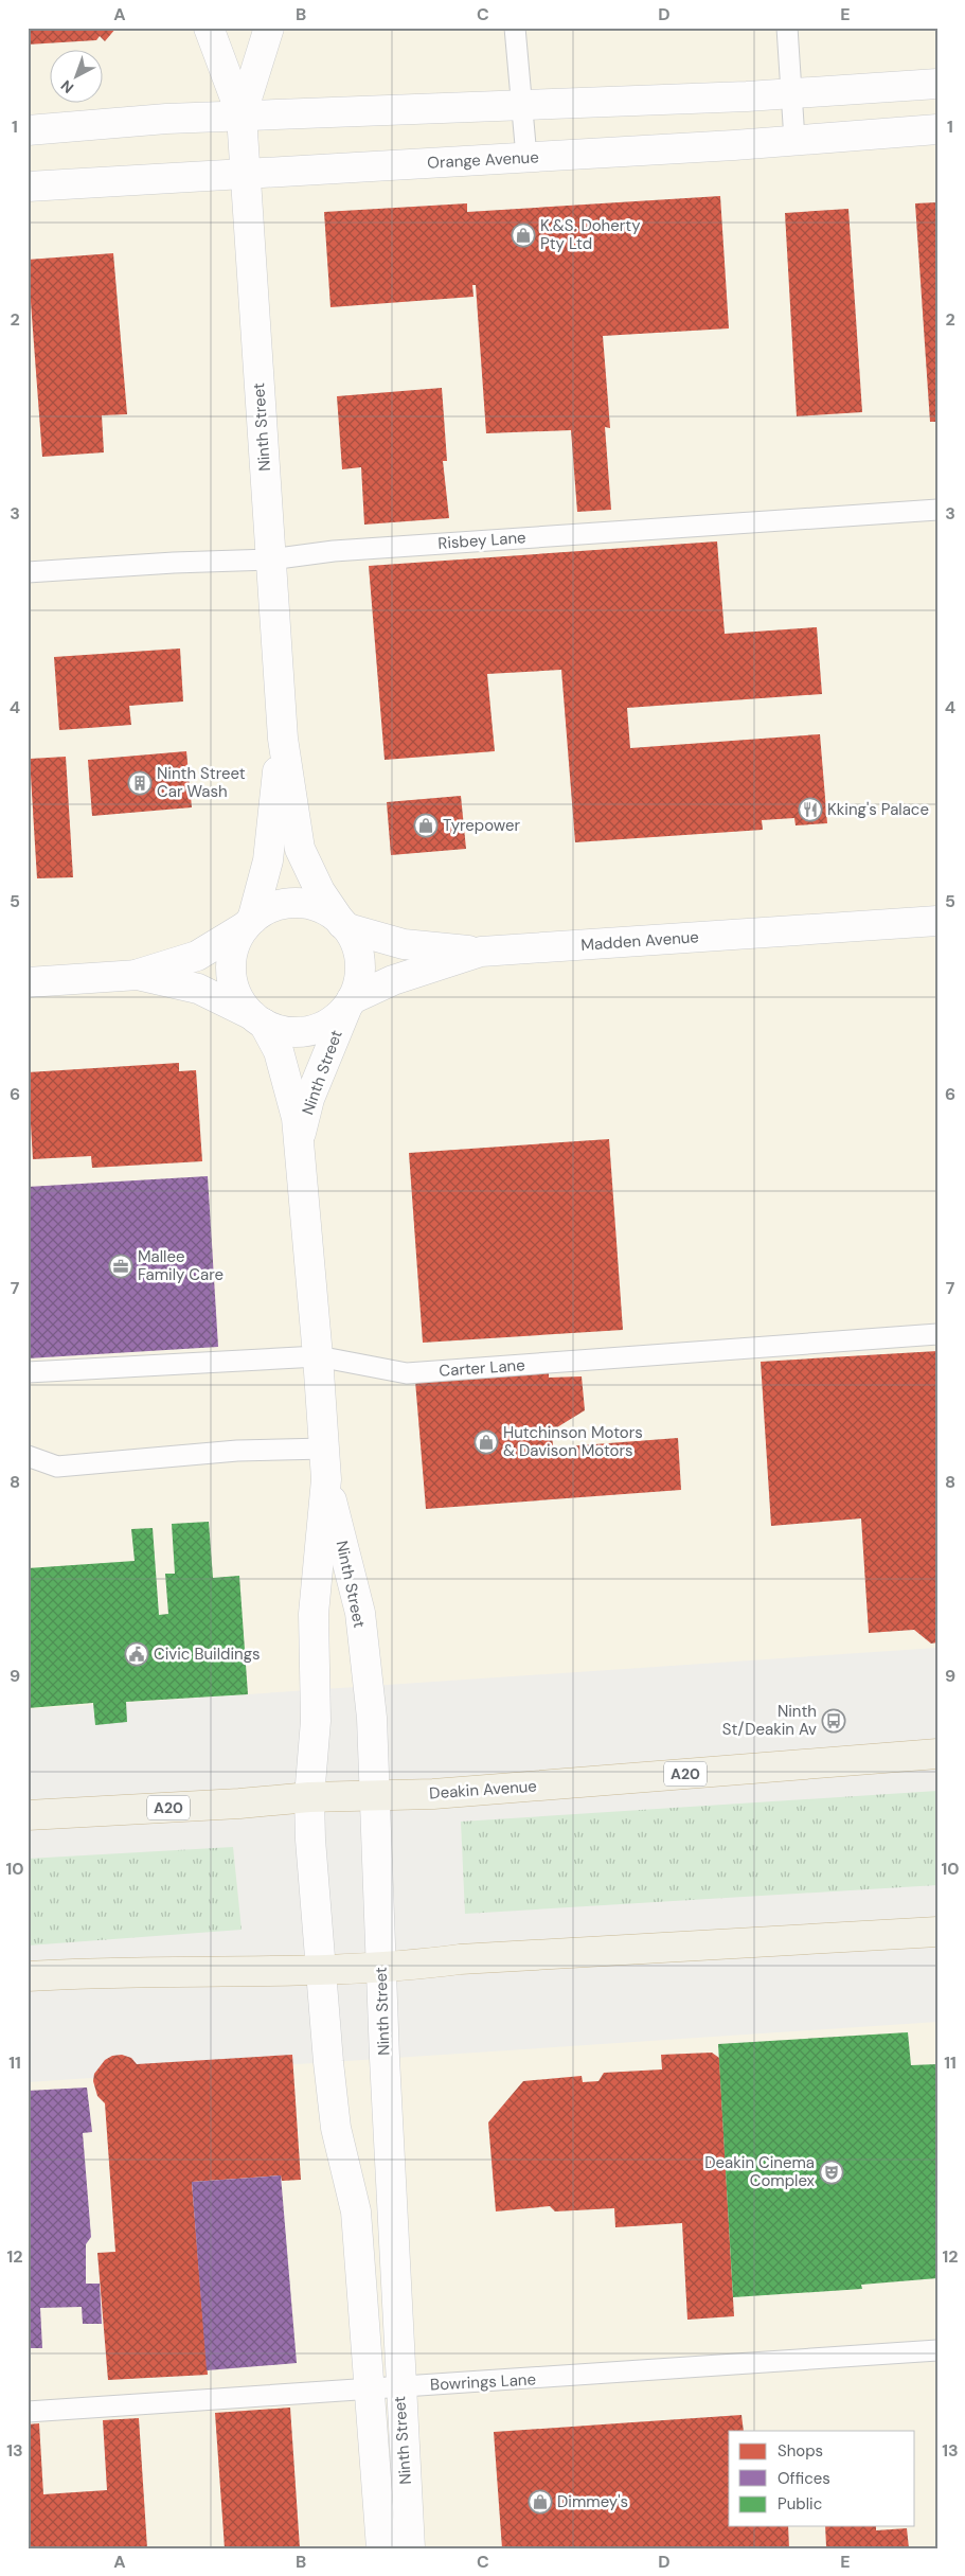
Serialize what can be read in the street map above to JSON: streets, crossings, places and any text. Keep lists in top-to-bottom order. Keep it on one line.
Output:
{"streets":{"highway":["A20","Deakin Avenue"],"street":["Orange Avenue","Ninth Street","Madden Avenue"],"lane":["Risbey Lane","Carter Lane","Bowrings Lane"]},"crossings":[["Orange Avenue","Ninth Street"],["Ninth Street","Risbey Lane"],["Ninth Street","Madden Avenue"],["Ninth Street","Carter Lane"],["Ninth Street","Deakin Avenue"],["Ninth Street","Bowrings Lane"]],"places":{"shop":["K.&S. Doherty Pty Ltd","Tyrepower","Hutchinson Motors & Davison Motors","Dimmey's"],"building":["Ninth Street Car Wash"],"restaurant":["Kking's Palace"],"office":["Mallee Family Care"],"public building":["Civic Buildings"],"bus stop":["Ninth St/Deakin Av"],"theatre":["Deakin Cinema Complex"]},"legend":["Shops","Offices","Public"],"north":"bottom left","grid":{"columns":["A","B","C","D","E"],"rows":["1","2","3","4","5","6","7","8","9","10","11","12","13"]}}
